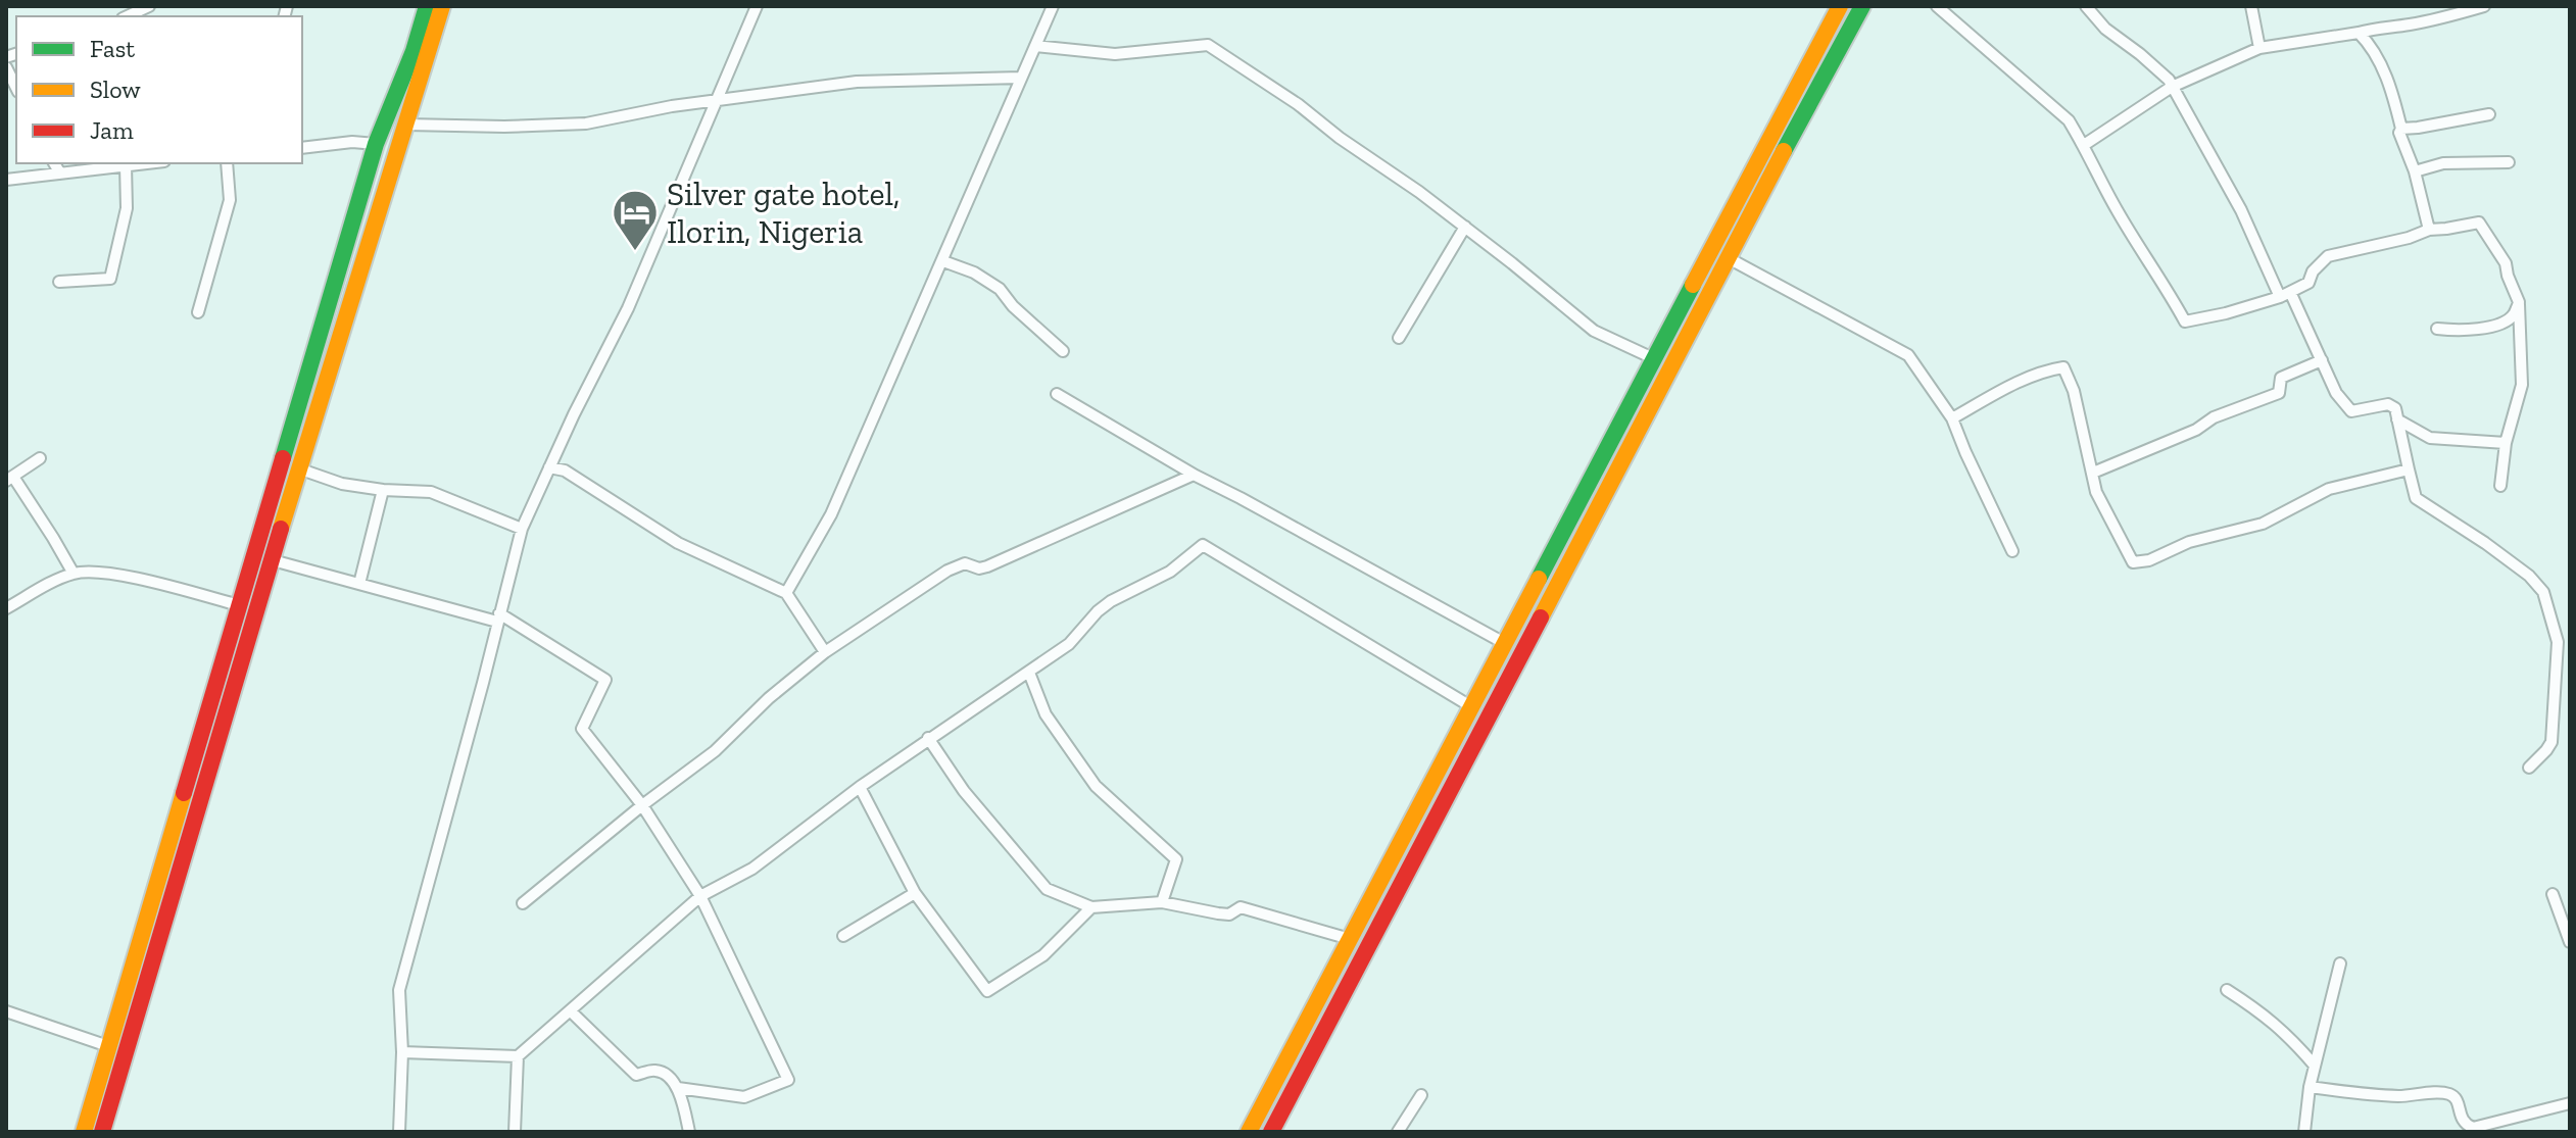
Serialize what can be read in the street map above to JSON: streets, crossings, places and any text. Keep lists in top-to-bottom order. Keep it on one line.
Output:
{"places":{"hotel":["Silver gate hotel, Ilorin, Nigeria"]},"legend":["Fast","Slow","Jam"]}
